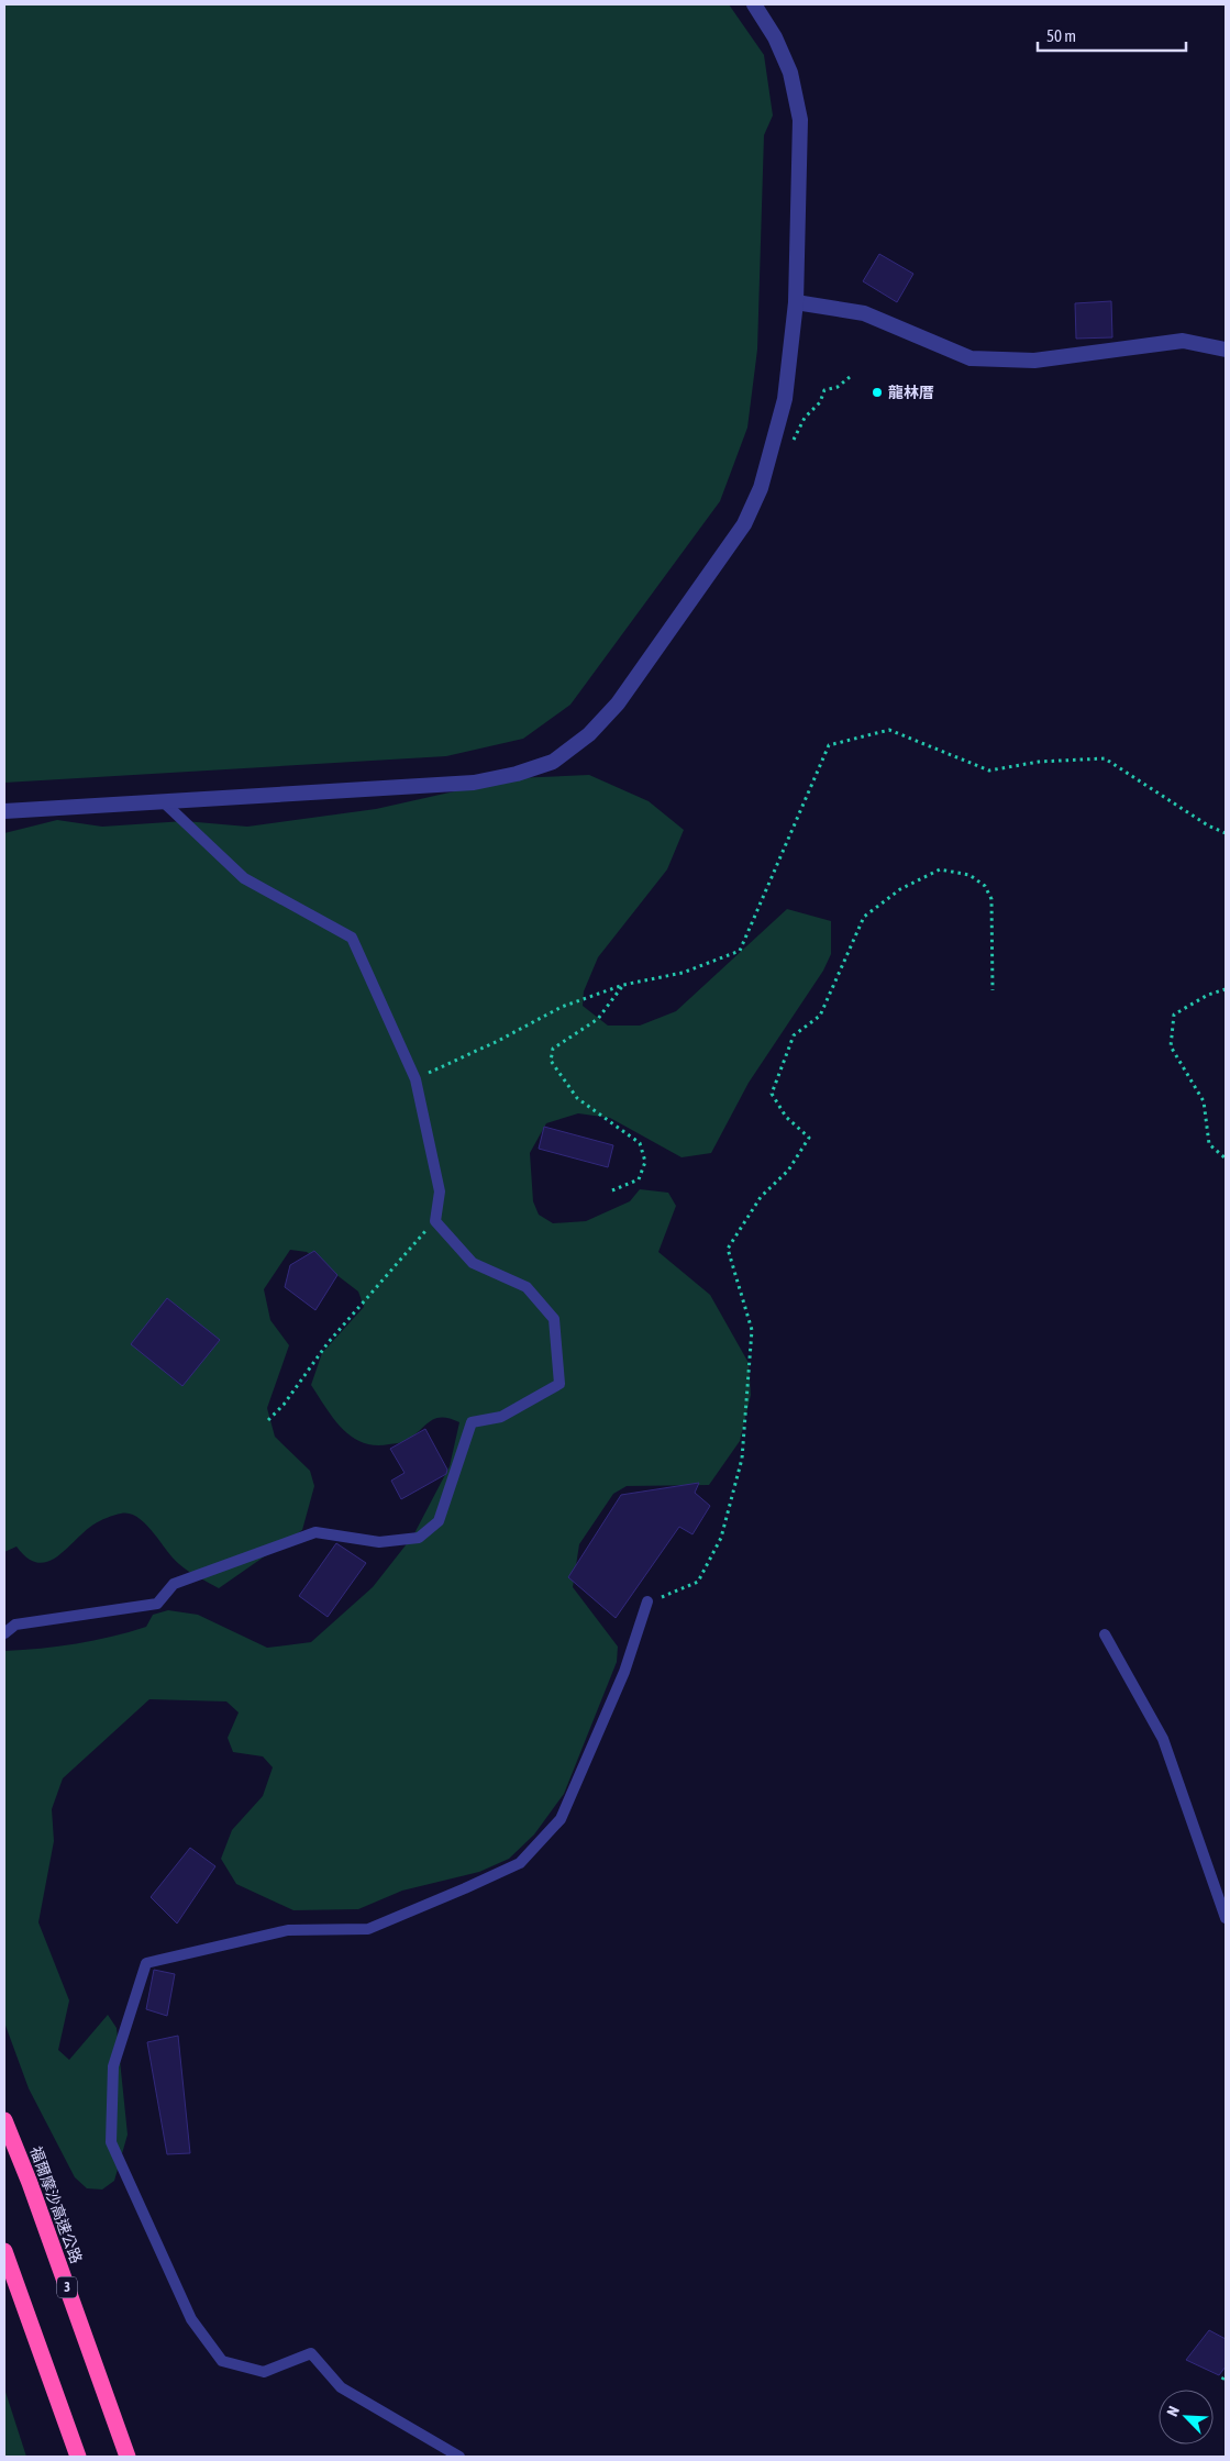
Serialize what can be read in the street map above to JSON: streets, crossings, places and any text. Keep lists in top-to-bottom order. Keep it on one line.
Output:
{"streets":{"highway":["福爾摩沙高速公路","3"]},"places":["龍林厝"],"scale_bar":"50 m","north":"top left"}
